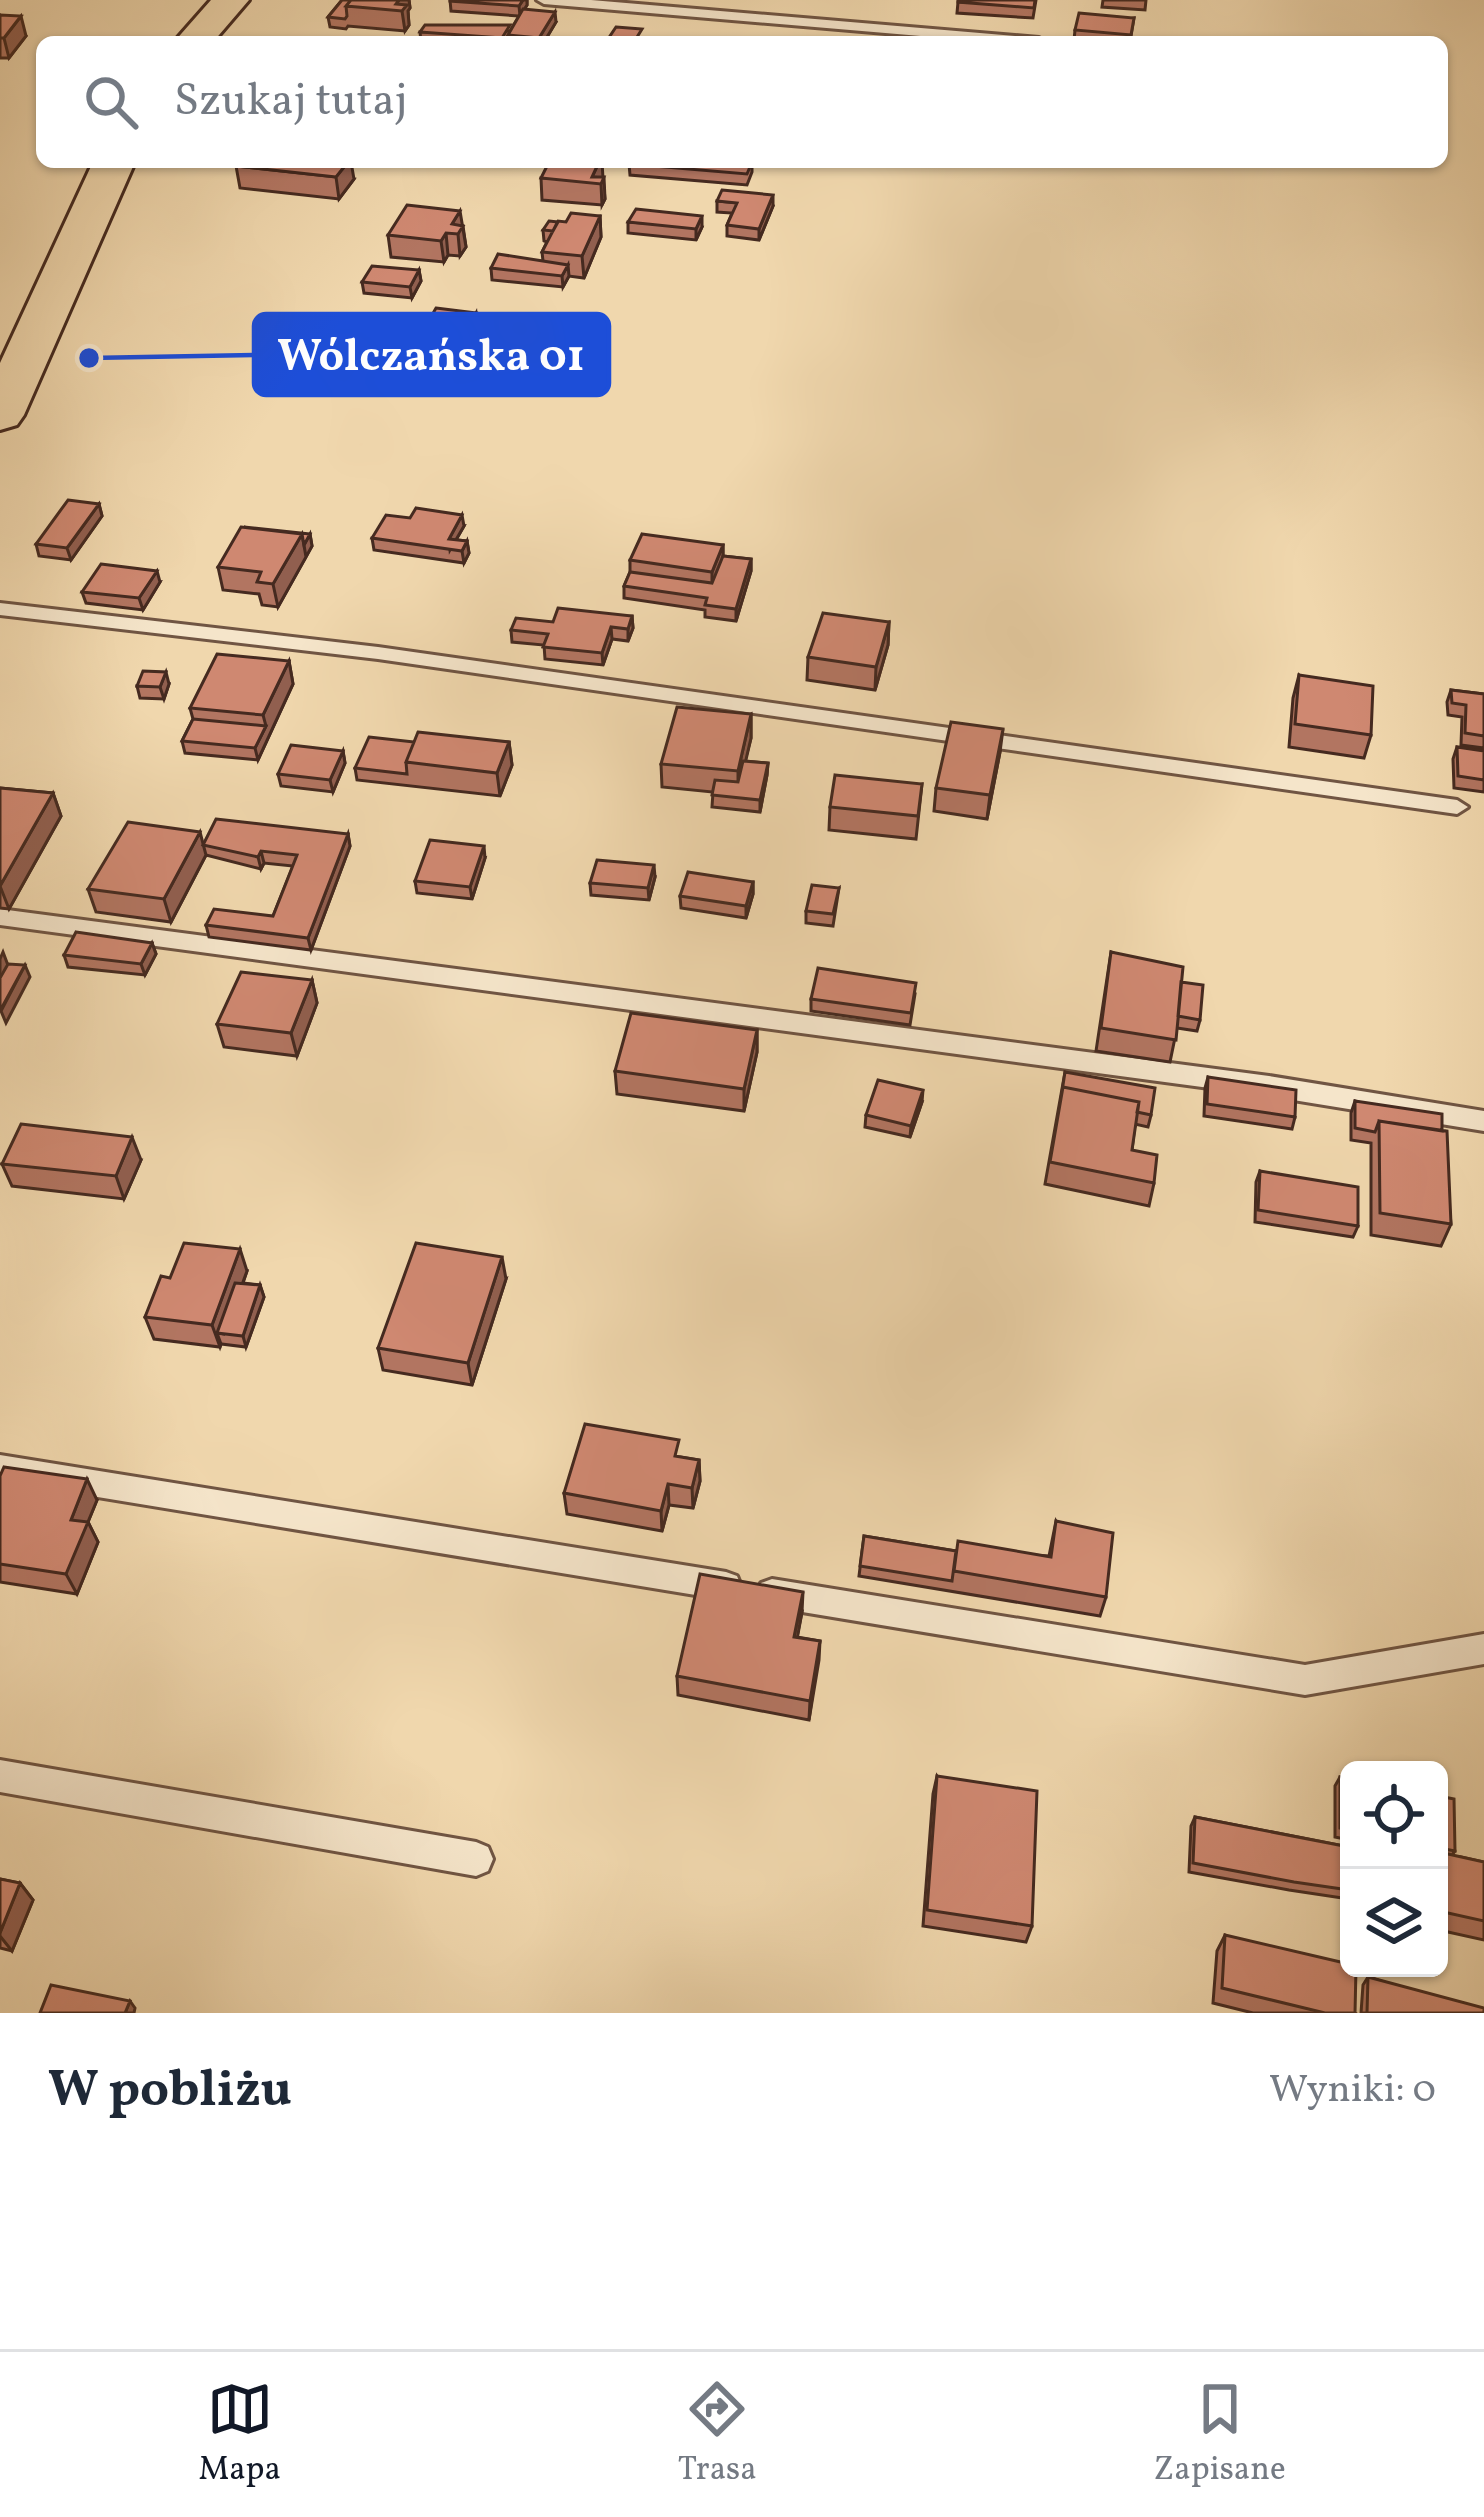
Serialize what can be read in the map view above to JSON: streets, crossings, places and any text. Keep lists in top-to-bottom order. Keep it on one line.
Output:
{"places":["Wólczańska 01"],"page":{"search":"Szukaj tutaj","heading":["W pobliżu","Wyniki: 0"],"nav":["Mapa","Trasa","Zapisane"]}}
